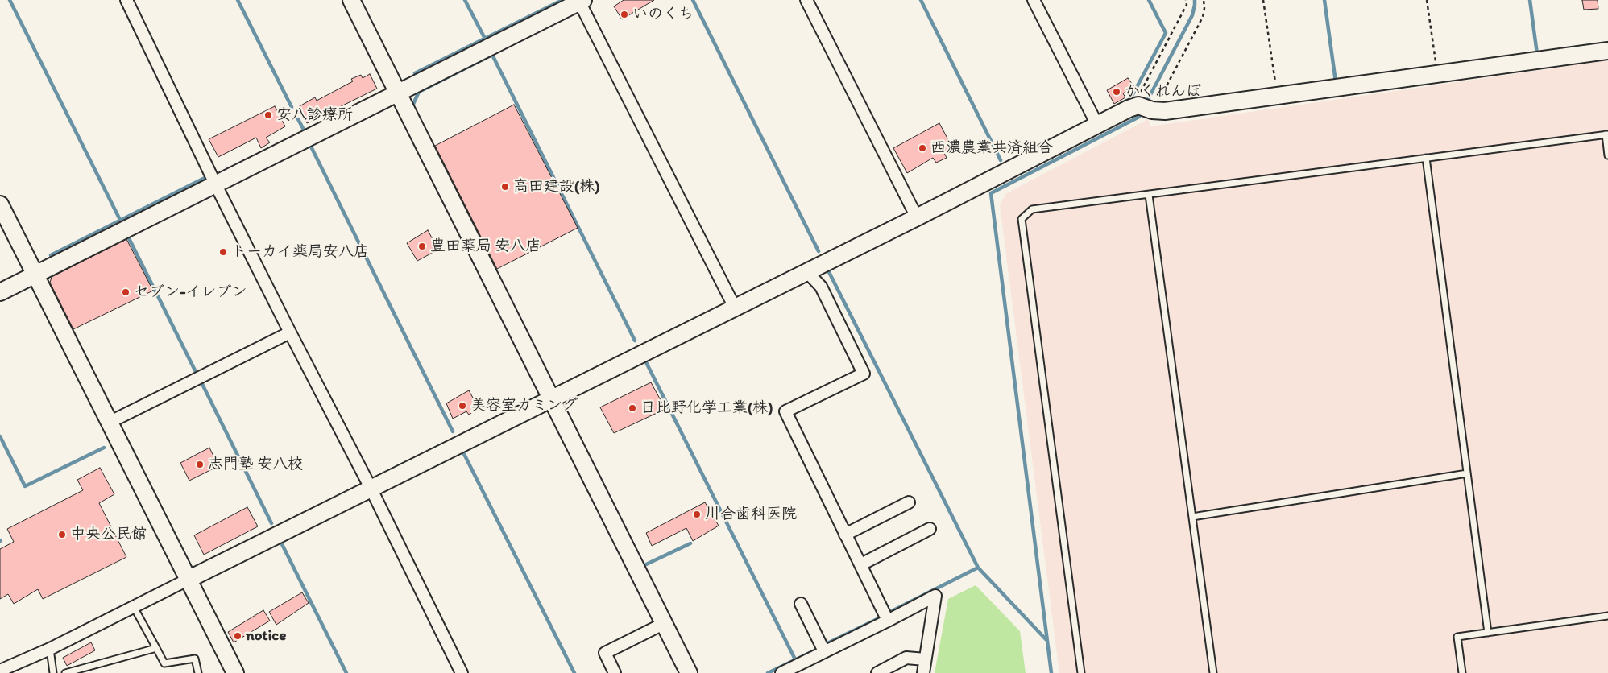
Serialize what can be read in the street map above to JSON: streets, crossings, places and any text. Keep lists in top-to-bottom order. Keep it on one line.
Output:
{"places":["いのくち","かくれんぼ","安八診療所","西濃農業共済組合","高田建設(株)","豊田薬局 安八店","トーカイ薬局安八店","セブン-イレブン","美容室カミング","日比野化学工業(株)","志門塾 安八校","川合歯科医院","中央公民館","notice"]}
